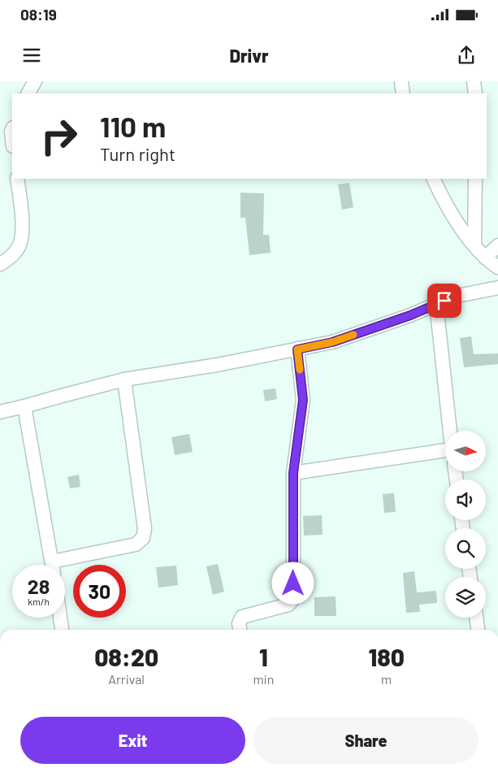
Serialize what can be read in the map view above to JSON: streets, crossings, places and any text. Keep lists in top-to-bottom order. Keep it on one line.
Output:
{"north":"right","page":{"status":"08:19","header":"Drivr","turn":["110 m","Turn right"],"speed":"28 km/h","limit":"30","eta":["08:20","Arrival","1","min","180","m"],"buttons":["Exit","Share"]}}
